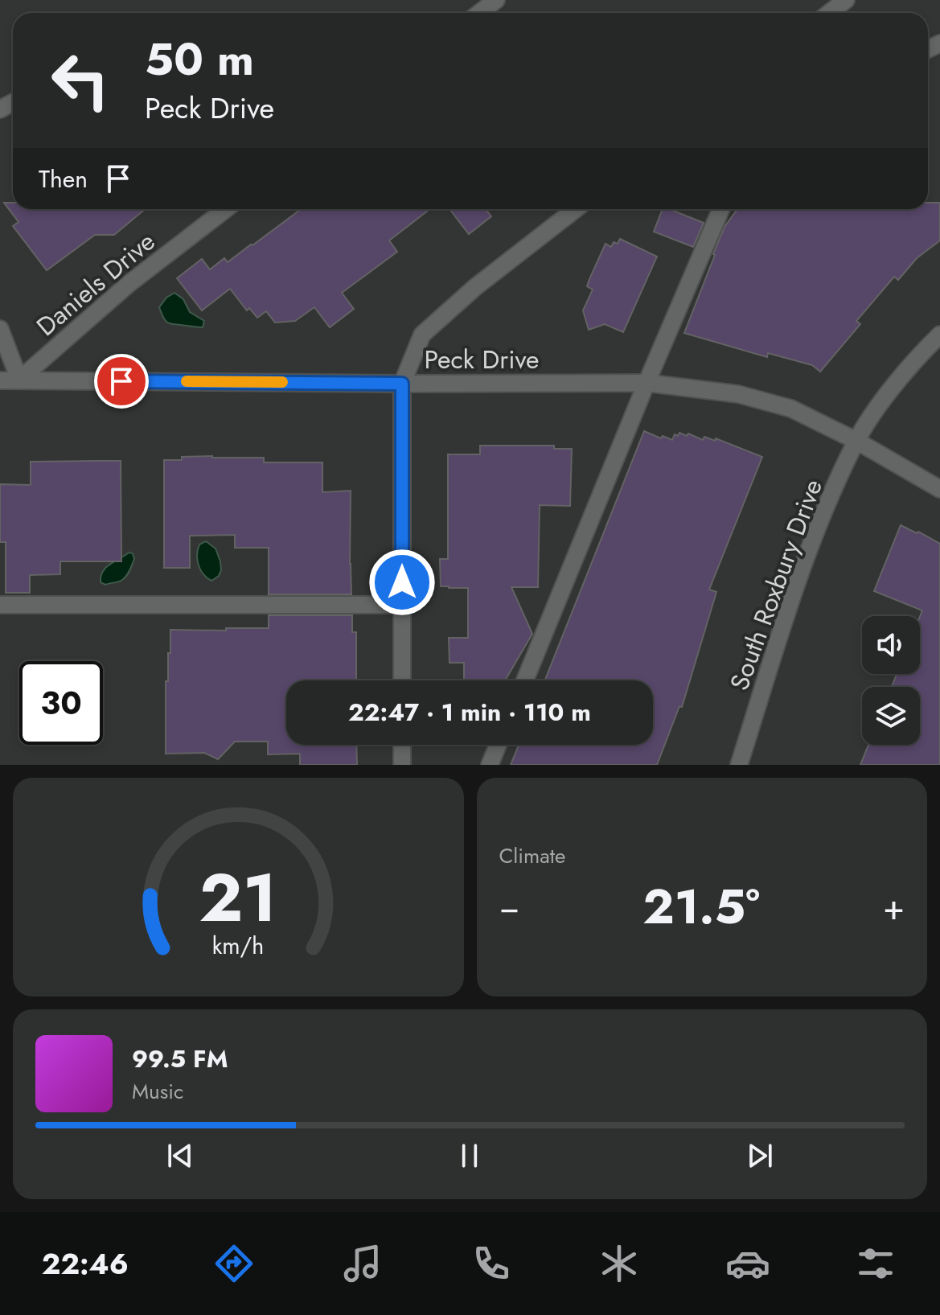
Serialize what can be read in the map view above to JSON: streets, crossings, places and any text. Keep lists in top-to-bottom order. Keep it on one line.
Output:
{"streets":{"street":["Daniels Drive","Peck Drive","South Roxbury Drive"]},"crossings":[["Daniels Drive","Peck Drive"],["Peck Drive","South Roxbury Drive"]],"page":{"turn":["50 m","Peck Drive"],"then":"Then","limit":"30","trip":"22:47 · 1 min · 110 m","tile":"Climate","heat":["−","21.5°","+"],"song":["99.5 FM","Music"],"tabs":"22:46","gauge":["21","km/h"]}}
